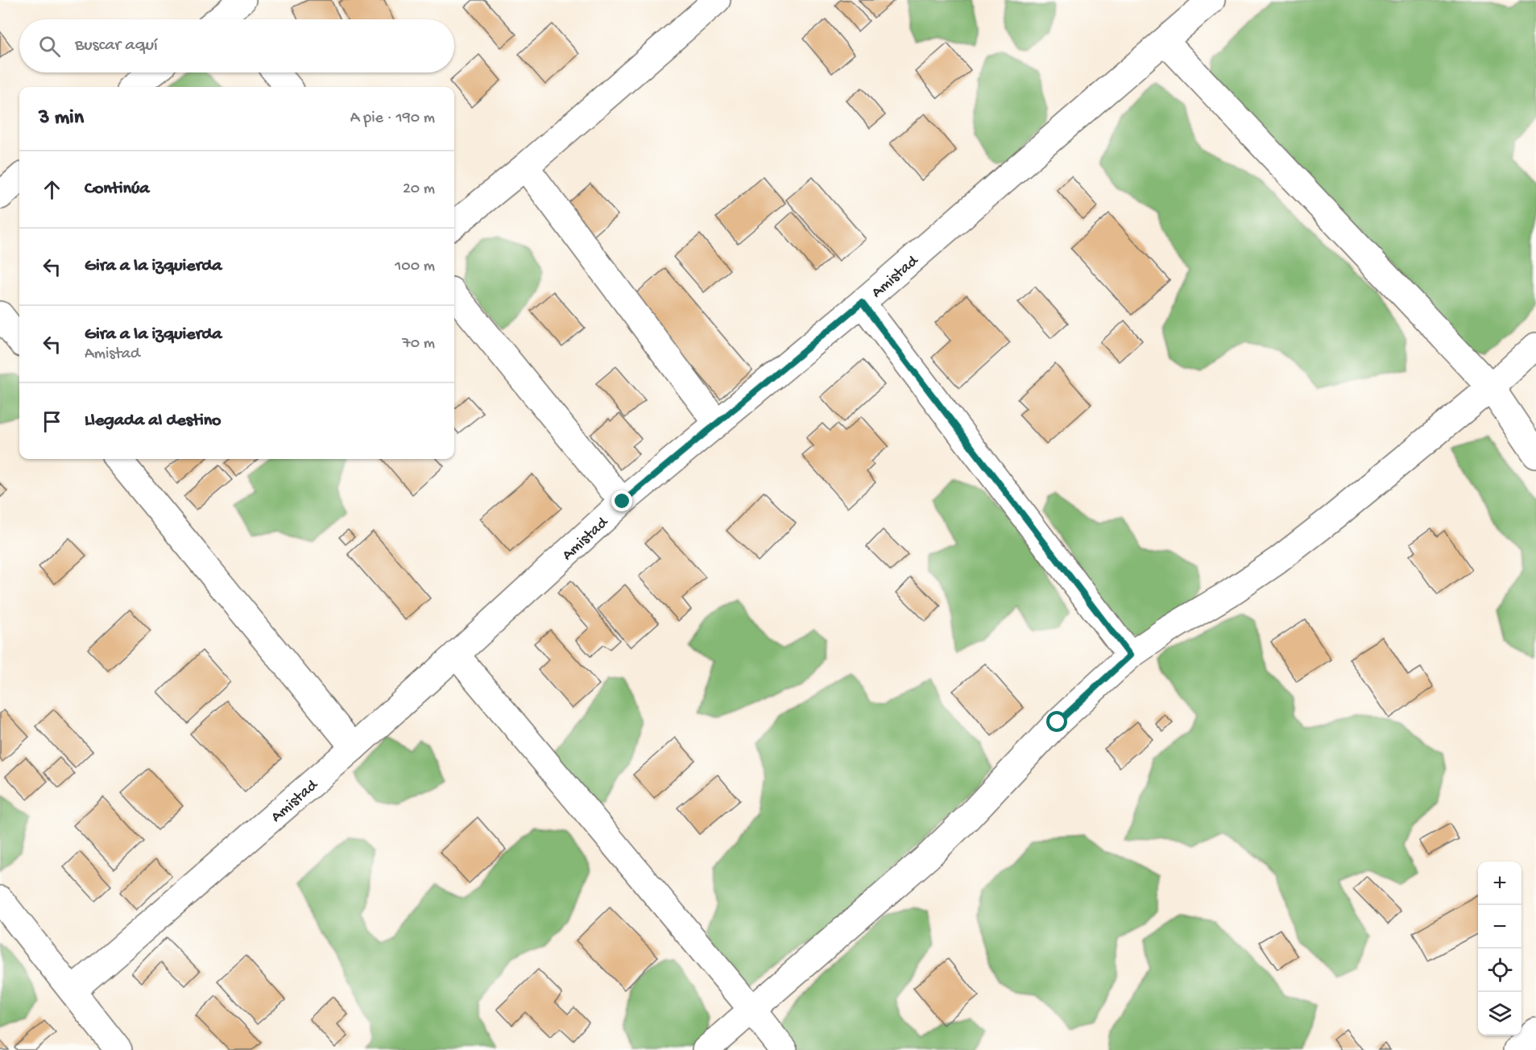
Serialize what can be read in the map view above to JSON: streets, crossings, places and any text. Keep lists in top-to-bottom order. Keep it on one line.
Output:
{"streets":{"street":["Amistad"]},"page":{"search":"Buscar aquí","heading":["3 min","A pie · 190 m"],"list":[["Continúa","20 m"],["Gira a la izquierda","100 m"],["Gira a la izquierda","Amistad","70 m"],"Llegada al destino"],"map_buttons":["+","−"]}}
